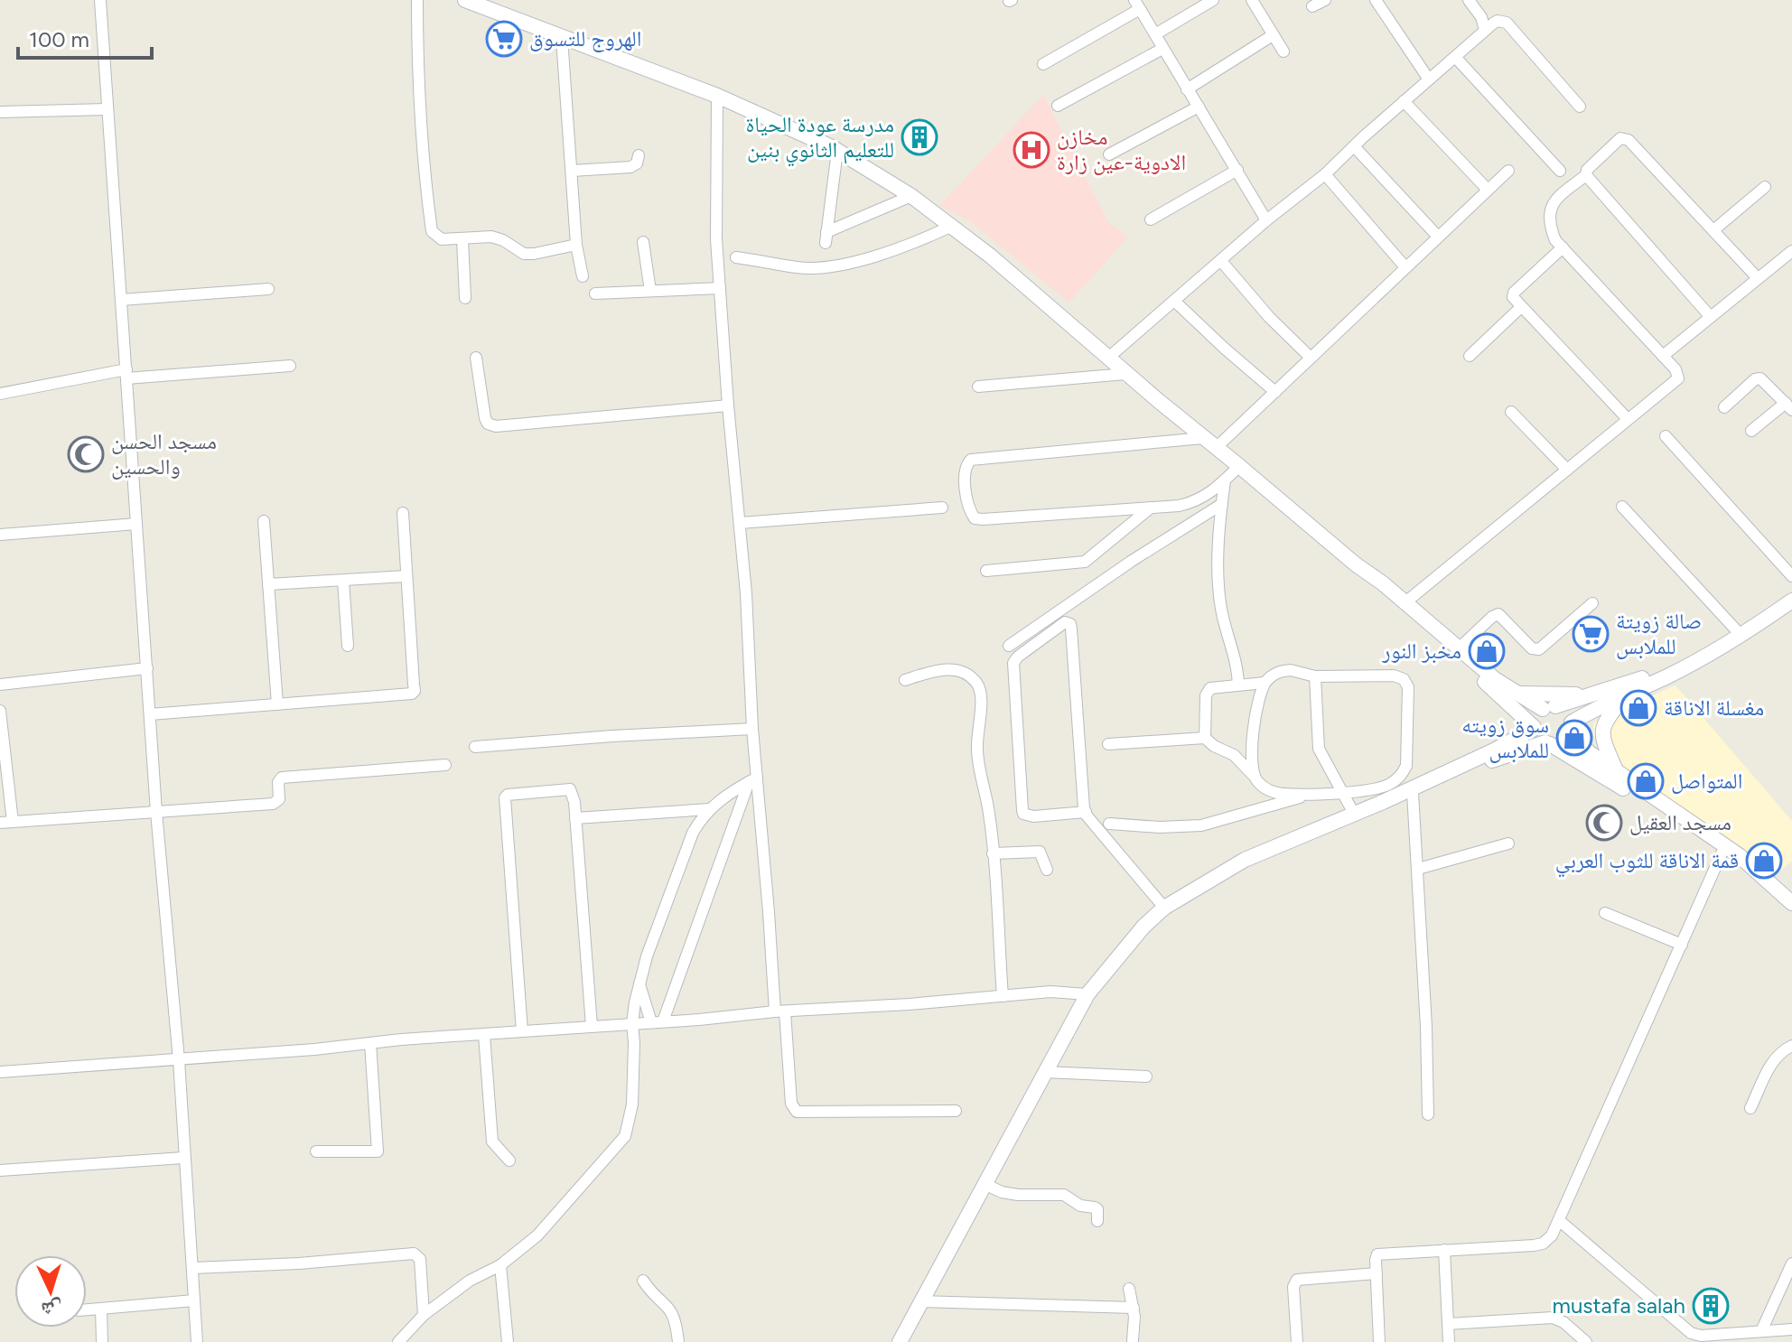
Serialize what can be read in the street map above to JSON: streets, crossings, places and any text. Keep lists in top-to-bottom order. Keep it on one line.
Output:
{"places":{"supermarket":["الهروج للتسوق","صالة زويتة للملابس"],"building":["مدرسة عودة الحياة للتعليم الثانوي بنين","mustafa salah"],"hospital":["مخازن الادوية-عين زارة"],"mosque":["مسجد الحسن والحسين","مسجد العقيل"],"shop":["مخبز النور","مغسلة الاناقة","سوق زويته للملابس","المتواصل","قمة الاناقة للثوب العربي"]},"scale_bar":"100 m","north":"bottom"}
